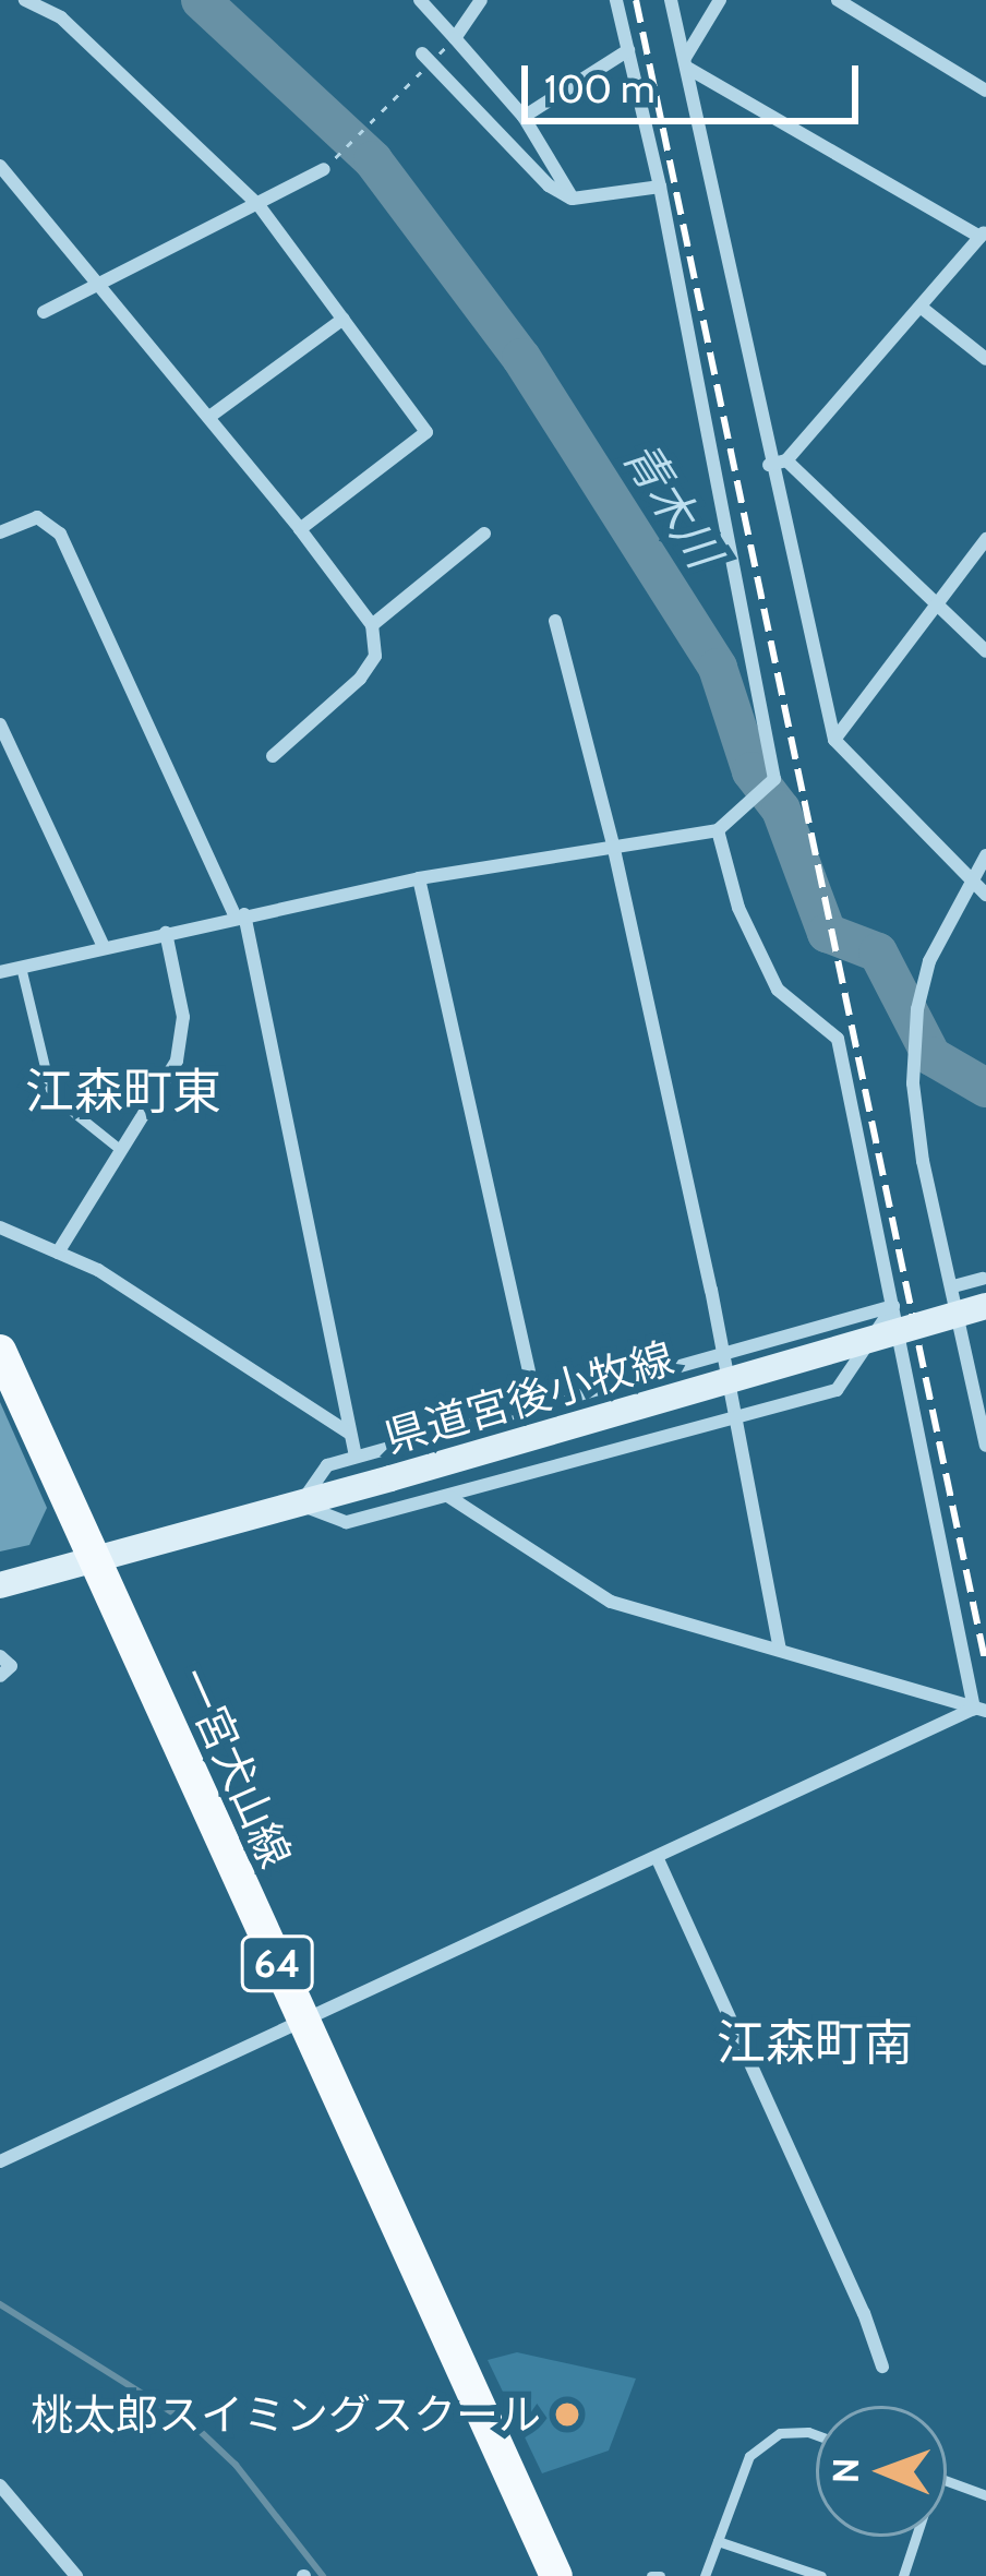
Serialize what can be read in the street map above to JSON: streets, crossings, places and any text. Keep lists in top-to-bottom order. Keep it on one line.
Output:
{"streets":{"main road":["県道宮後小牧線","一宮犬山線","64"]},"crossings":[["県道宮後小牧線","一宮犬山線"]],"districts":["江森町東","江森町南"],"water":["青木川"],"places":["桃太郎スイミングスクール"],"scale_bar":"100 m","north":"left"}
